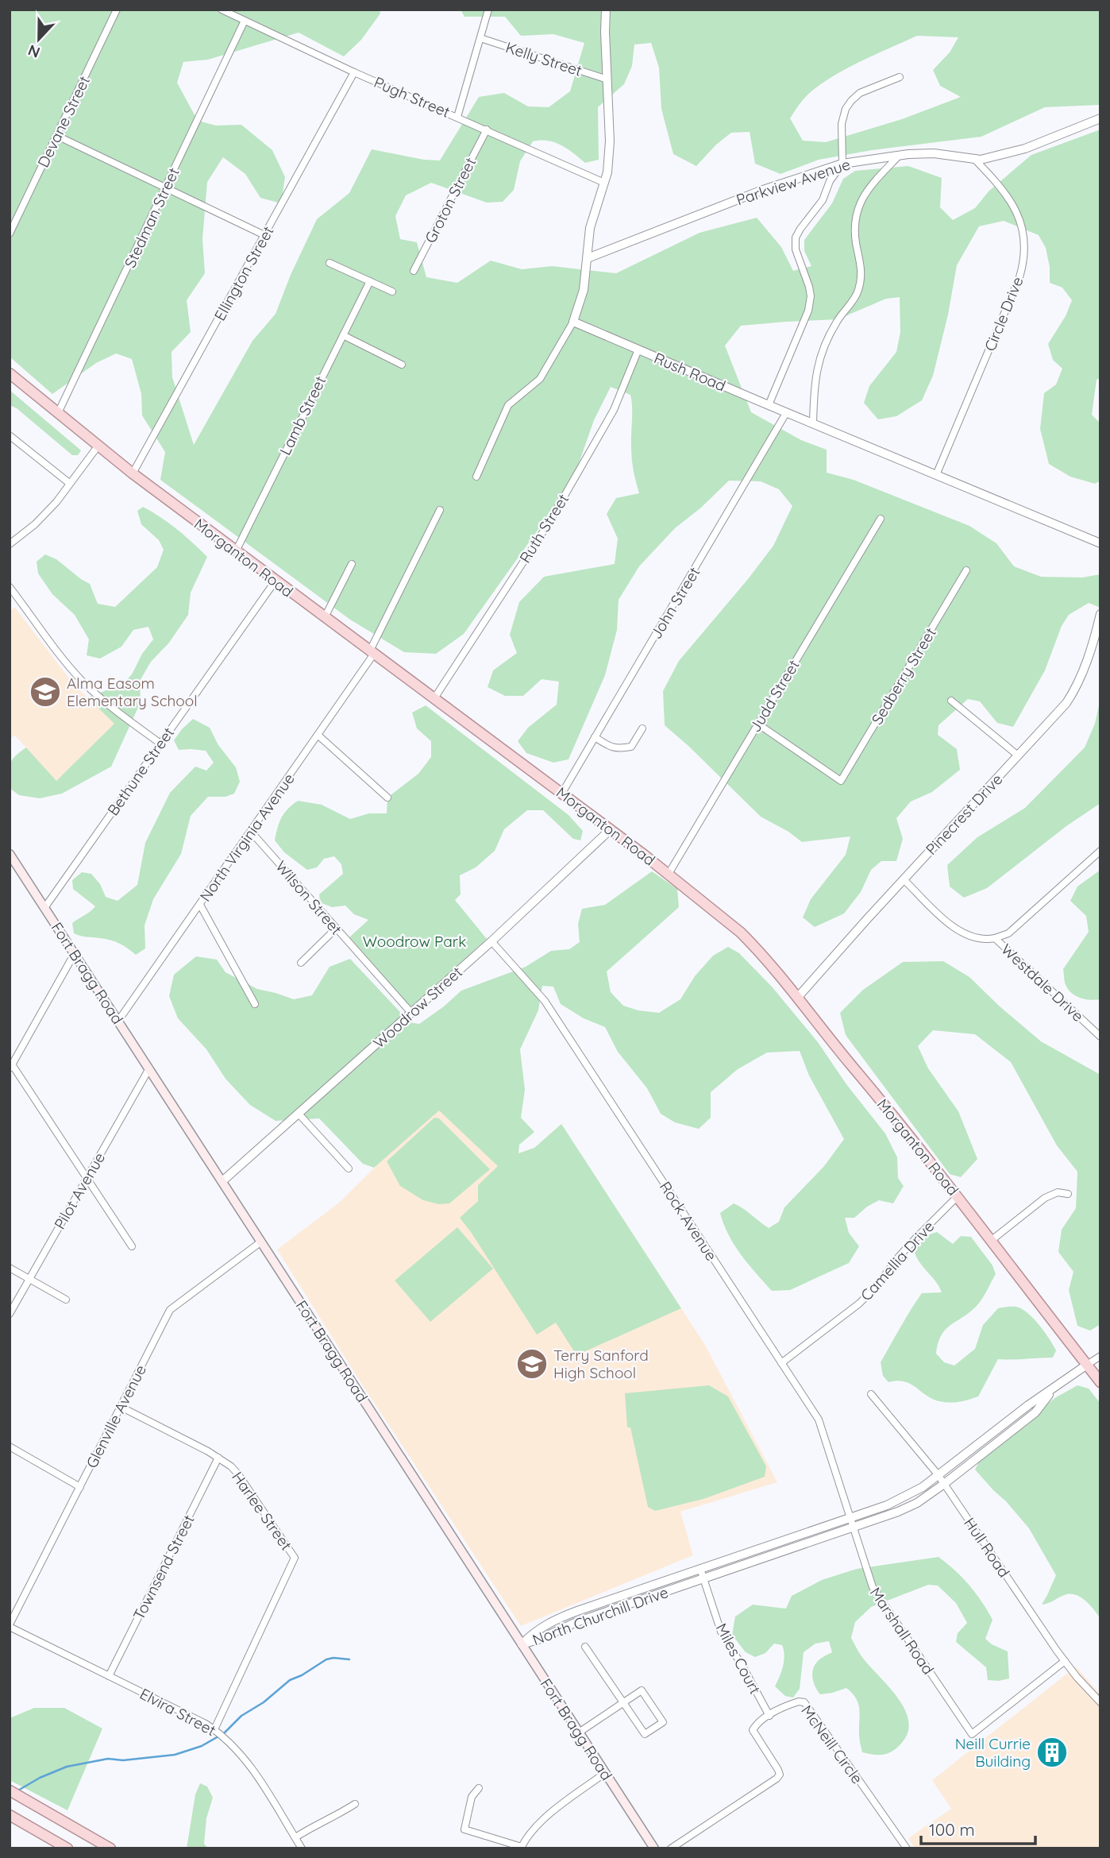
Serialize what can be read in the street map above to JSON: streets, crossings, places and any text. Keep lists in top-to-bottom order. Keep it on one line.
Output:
{"streets":{"main road":["Morganton Road","Fort Bragg Road"],"street":["Kelly Street","Pugh Street","Devane Street","Parkview Avenue","Groton Street","Stedman Street","Ellington Street","Circle Drive","Rush Road","Lamb Street","Ruth Street","John Street","Sedberry Street","Judd Street","Bethune Street","Pinecrest Drive","North Virginia Avenue","Wilson Street","Westdale Drive","Woodrow Street","Pilot Avenue","Rock Avenue","Camellia Drive","Glenville Avenue","Harlee Street","Hull Road","Townsend Street","North Churchill Drive","Marshall Road","Miles Court","Elvira Street","McNeill Circle"]},"crossings":[["Pugh Street","Groton Street"],["Pugh Street","Stedman Street"],["Pugh Street","Ellington Street"],["Parkview Avenue","Circle Drive"],["Stedman Street","Morganton Road"],["Ellington Street","Morganton Road"],["Circle Drive","Rush Road"],["Rush Road","Ruth Street"],["Rush Road","John Street"],["Lamb Street","Morganton Road"],["Ruth Street","Morganton Road"],["Morganton Road","John Street"],["Morganton Road","Judd Street"],["Morganton Road","Bethune Street"],["Morganton Road","Pinecrest Drive"],["Morganton Road","North Virginia Avenue"],["Morganton Road","Woodrow Street"],["Morganton Road","Camellia Drive"],["Morganton Road","North Churchill Drive"],["Sedberry Street","Judd Street"],["Bethune Street","Fort Bragg Road"],["Pinecrest Drive","Westdale Drive"],["North Virginia Avenue","Wilson Street"],["North Virginia Avenue","Fort Bragg Road"],["Wilson Street","Woodrow Street"],["Fort Bragg Road","Woodrow Street"],["Fort Bragg Road","Pilot Avenue"],["Fort Bragg Road","Glenville Avenue"],["Fort Bragg Road","North Churchill Drive"],["Woodrow Street","Rock Avenue"],["Rock Avenue","Camellia Drive"],["Rock Avenue","North Churchill Drive"],["Rock Avenue","Marshall Road"],["Glenville Avenue","Harlee Street"],["Glenville Avenue","Elvira Street"],["Harlee Street","Townsend Street"],["Harlee Street","Elvira Street"],["Hull Road","North Churchill Drive"],["Hull Road","Marshall Road"],["Townsend Street","Elvira Street"],["North Churchill Drive","Marshall Road"],["North Churchill Drive","Miles Court"],["Miles Court","McNeill Circle"]],"parks":["Woodrow Park"],"places":{"school or university":["Alma Easom Elementary School","Terry Sanford High School"],"building":["Neill Currie Building"]},"scale_bar":"100 m","north":"bottom"}
